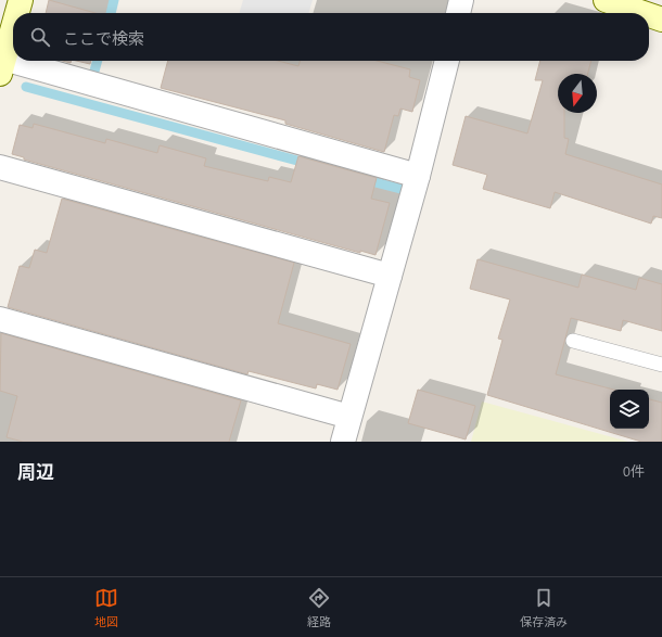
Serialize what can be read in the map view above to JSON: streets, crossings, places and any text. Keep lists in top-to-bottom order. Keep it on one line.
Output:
{"north":"bottom","page":{"search":"ここで検索","heading":["周辺","0件"],"nav":["地図","経路","保存済み"]}}
